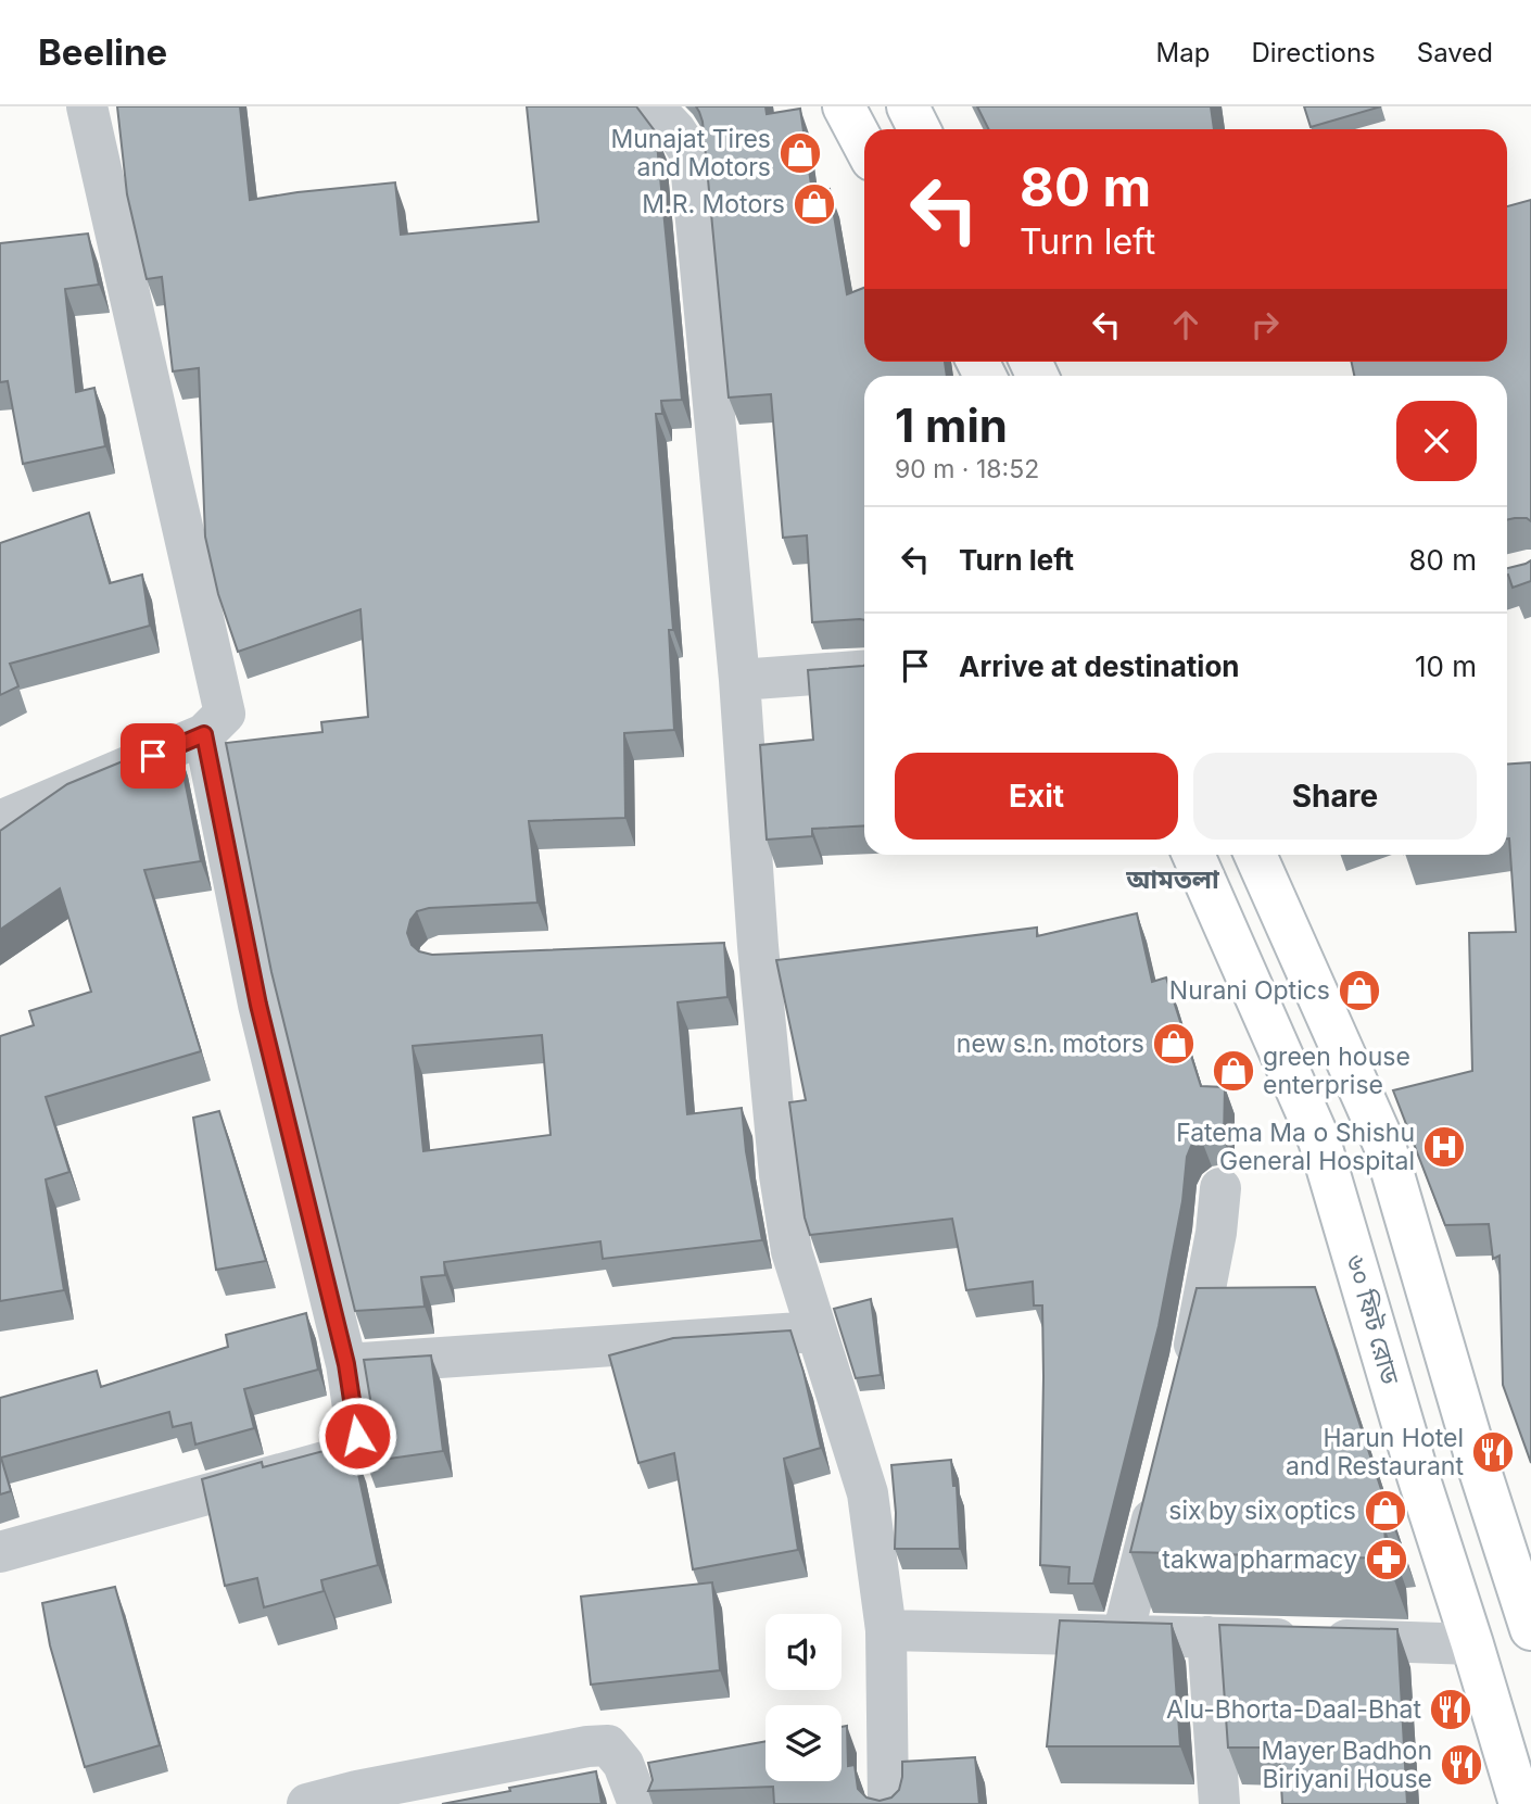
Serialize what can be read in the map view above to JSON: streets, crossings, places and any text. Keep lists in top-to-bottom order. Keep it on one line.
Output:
{"streets":{"street":["৬০ ফিট রোড"]},"districts":["আমতলা"],"places":{"shop":["Munajat Tires and Motors","M.R. Motors","Nurani Optics","new s.n. motors","green house enterprise","six by six optics"],"hospital":["Fatema Ma o Shishu General Hospital"],"restaurant":["Harun Hotel and Restaurant","Alu-Bhorta-Daal-Bhat","Mayer Badhon Biriyani House"],"pharmacy":["takwa pharmacy"]},"page":{"header":"Beeline","nav":["Map","Directions","Saved"],"turn":["80 m","Turn left"],"heading":["1 min","90 m · 18:52"],"list":[{"name":"Turn left","value":"80 m"},{"name":"Arrive at destination","value":"10 m"}],"buttons":["Exit","Share"]}}
